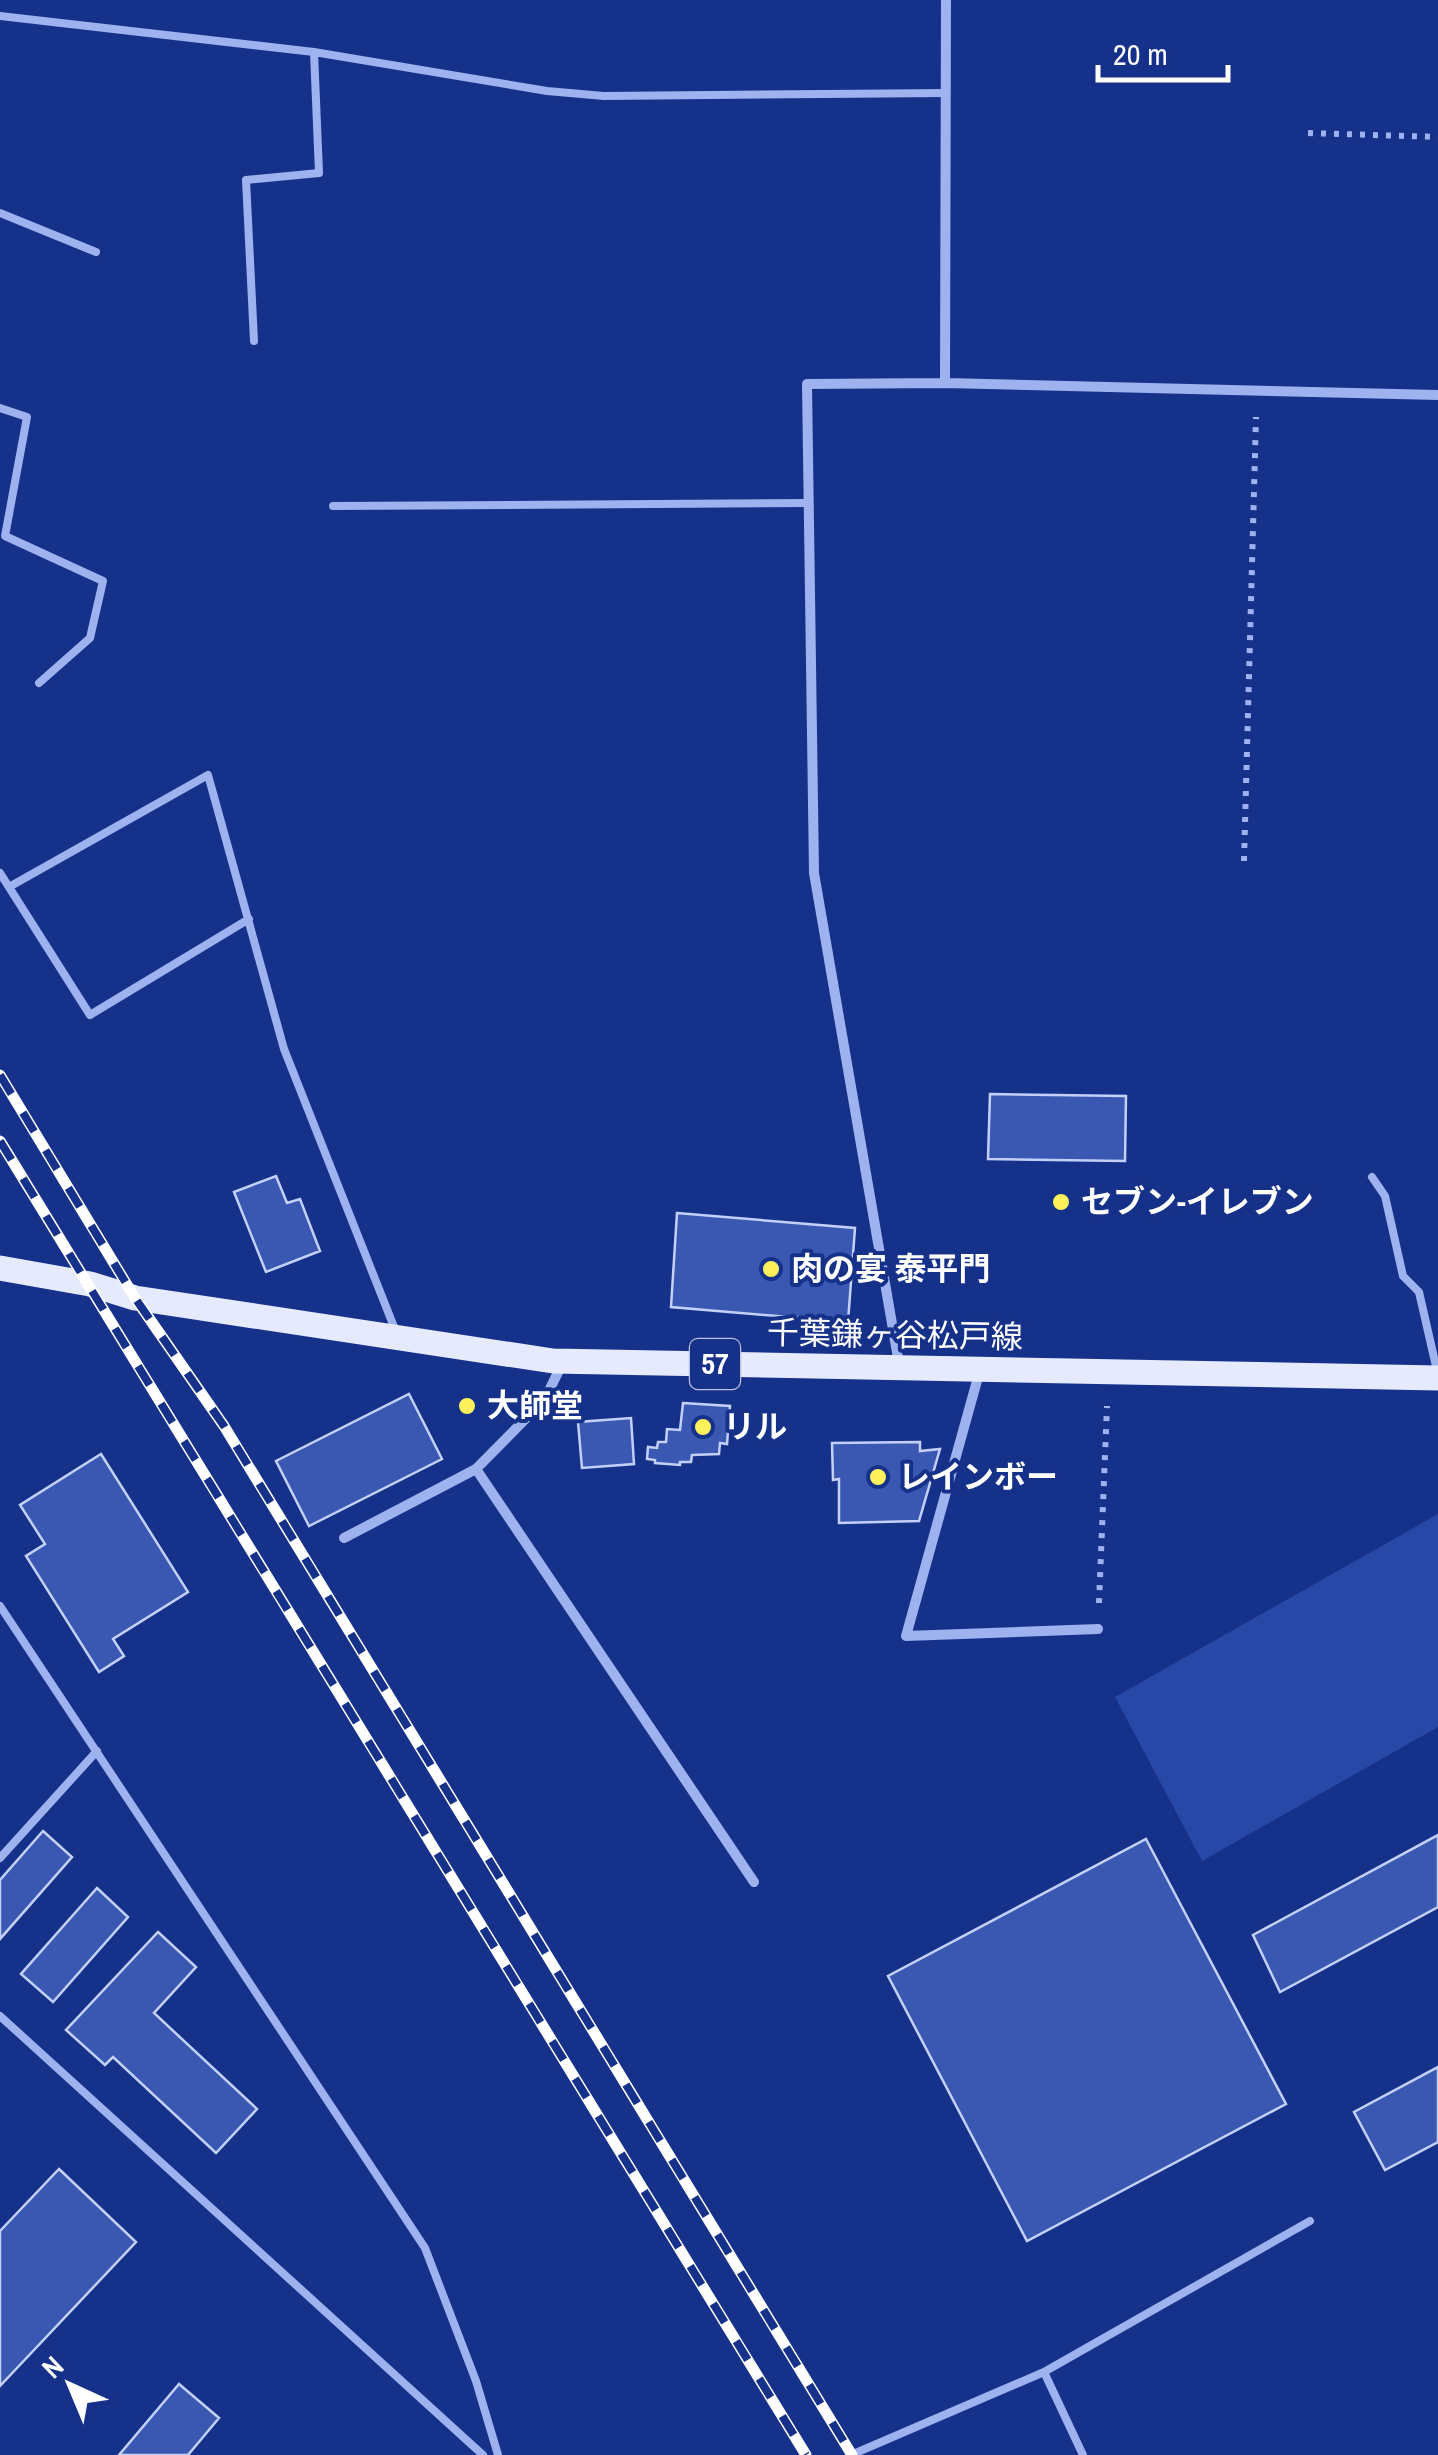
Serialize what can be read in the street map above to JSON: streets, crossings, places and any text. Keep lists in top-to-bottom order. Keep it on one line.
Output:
{"streets":{"main road":["千葉鎌ヶ谷松戸線","57"]},"places":["セブン-イレブン","肉の宴 泰平門","大師堂","リル","レインボー"],"scale_bar":"20 m","north":"top left"}
